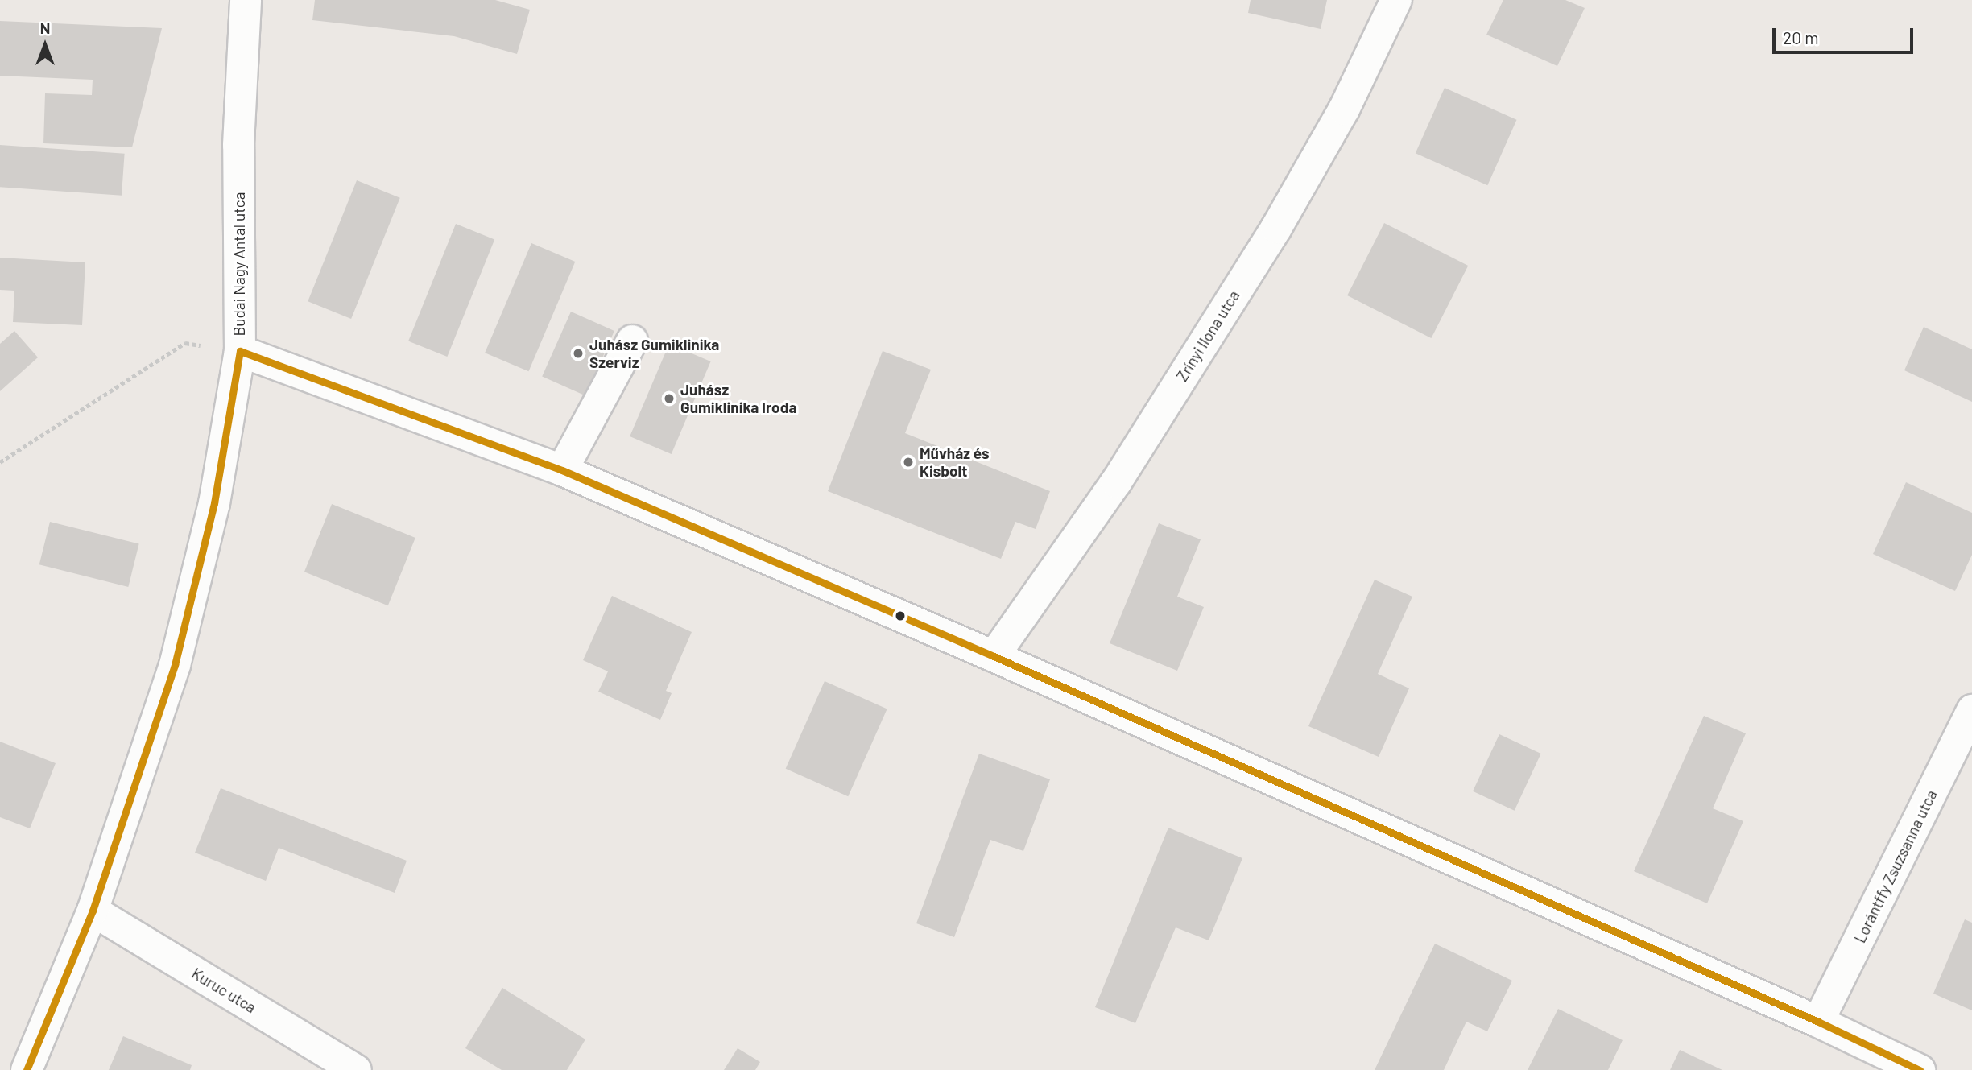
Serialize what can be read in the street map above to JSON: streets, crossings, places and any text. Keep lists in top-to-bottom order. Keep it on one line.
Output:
{"streets":{"street":["Budai Nagy Antal utca","Zrínyi Ilona utca","Lorántffy Zsuzsanna utca","Kuruc utca"]},"crossings":[["Budai Nagy Antal utca","Kuruc utca"]],"places":["Juhász Gumiklinika Szerviz","Juhász Gumiklinika Iroda","Művház és Kisbolt"],"scale_bar":"20 m","north":"top"}
